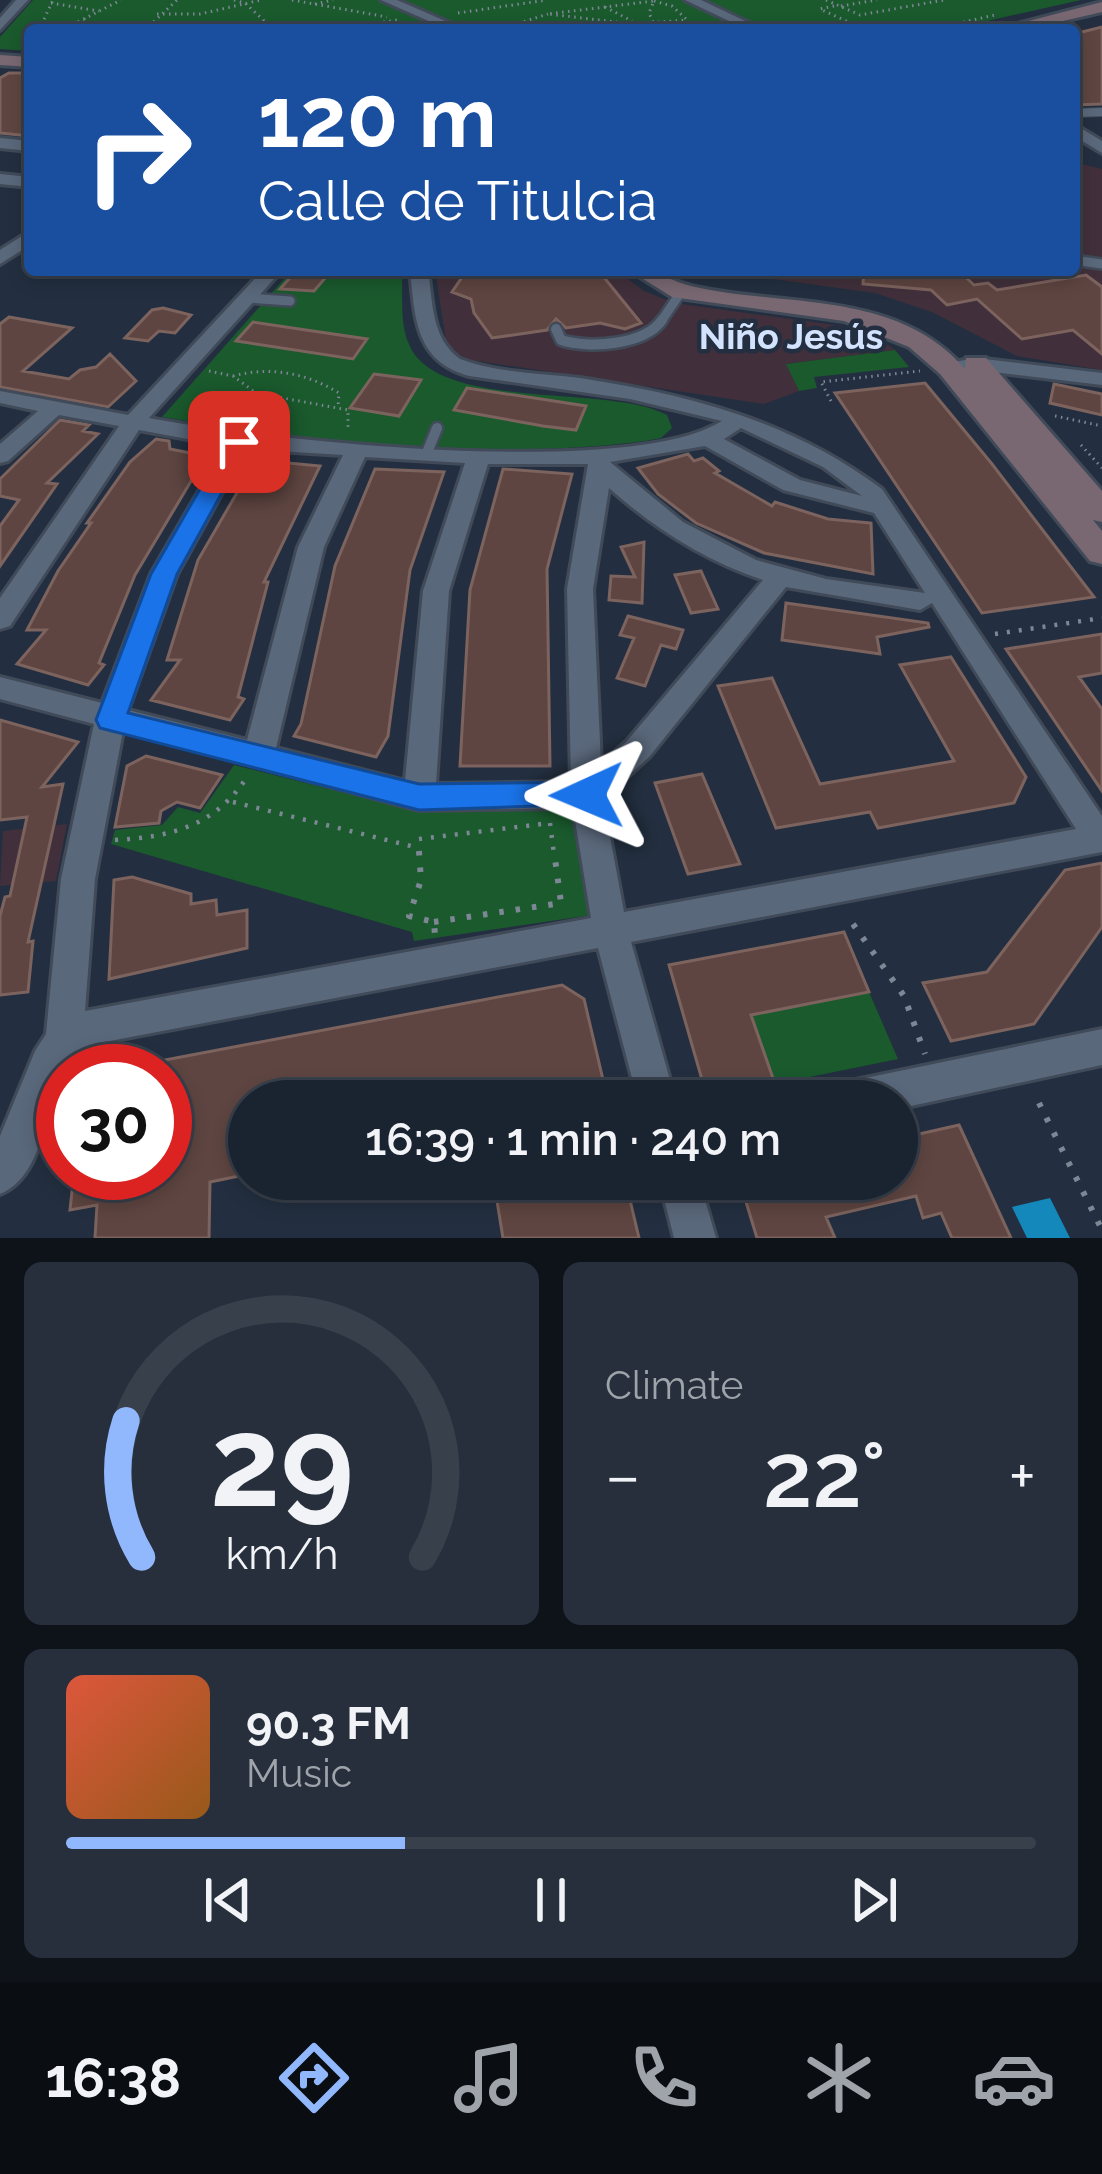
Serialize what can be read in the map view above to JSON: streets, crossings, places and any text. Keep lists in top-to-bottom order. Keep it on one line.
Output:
{"districts":["Niño Jesús"],"page":{"turn":["120 m","Calle de Titulcia"],"limit":"30","trip":"16:39 · 1 min · 240 m","tile":"Climate","heat":["−","22°","+"],"song":["90.3 FM","Music"],"tabs":"16:38","gauge":["29","km/h"]}}
